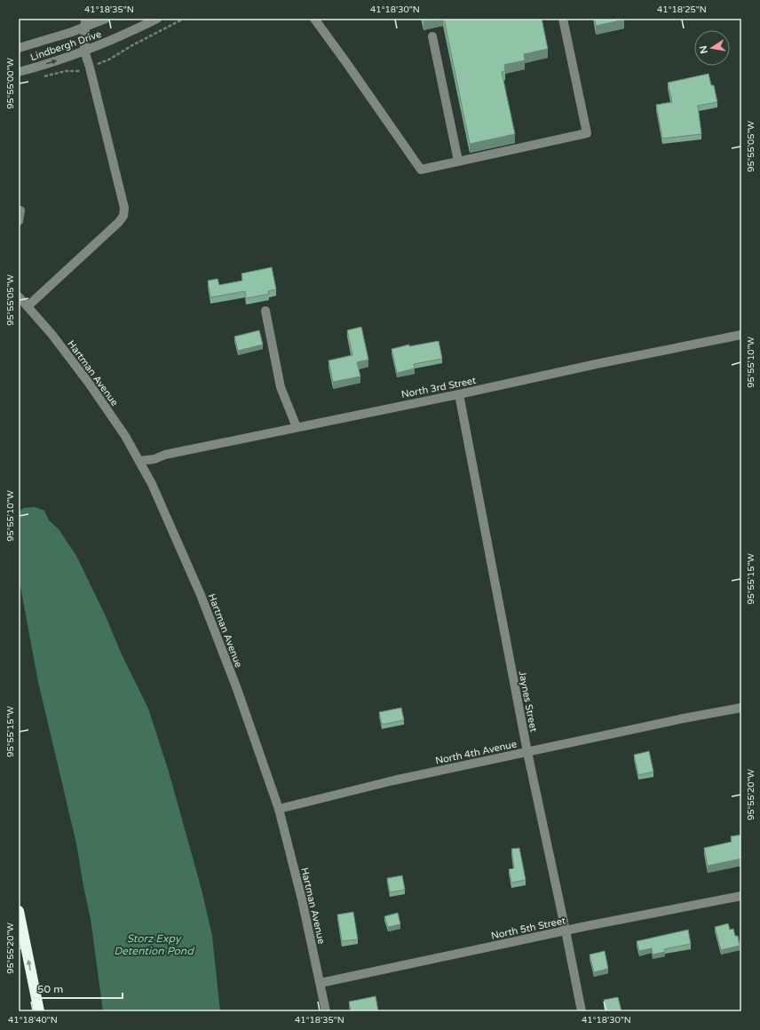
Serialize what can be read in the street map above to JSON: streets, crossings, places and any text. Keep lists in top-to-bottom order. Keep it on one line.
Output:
{"streets":{"street":["Lindbergh Drive","Hartman Avenue","North 3rd Street","Jaynes Street","North 4th Avenue","North 5th Street"]},"crossings":[["Hartman Avenue","North 3rd Street"],["Hartman Avenue","North 4th Avenue"],["Hartman Avenue","North 5th Street"],["North 3rd Street","Jaynes Street"],["Jaynes Street","North 4th Avenue"],["Jaynes Street","North 5th Street"]],"water":["Storz Expy Detention Pond"],"scale_bar":"50 m","north":"left","coordinates":["41°18'35\"N","41°18'30\"N","41°18'25\"N","95°55'00\"W","95°55'05\"W","95°55'10\"W","95°55'15\"W","95°55'20\"W","41°18'40\"N"]}
